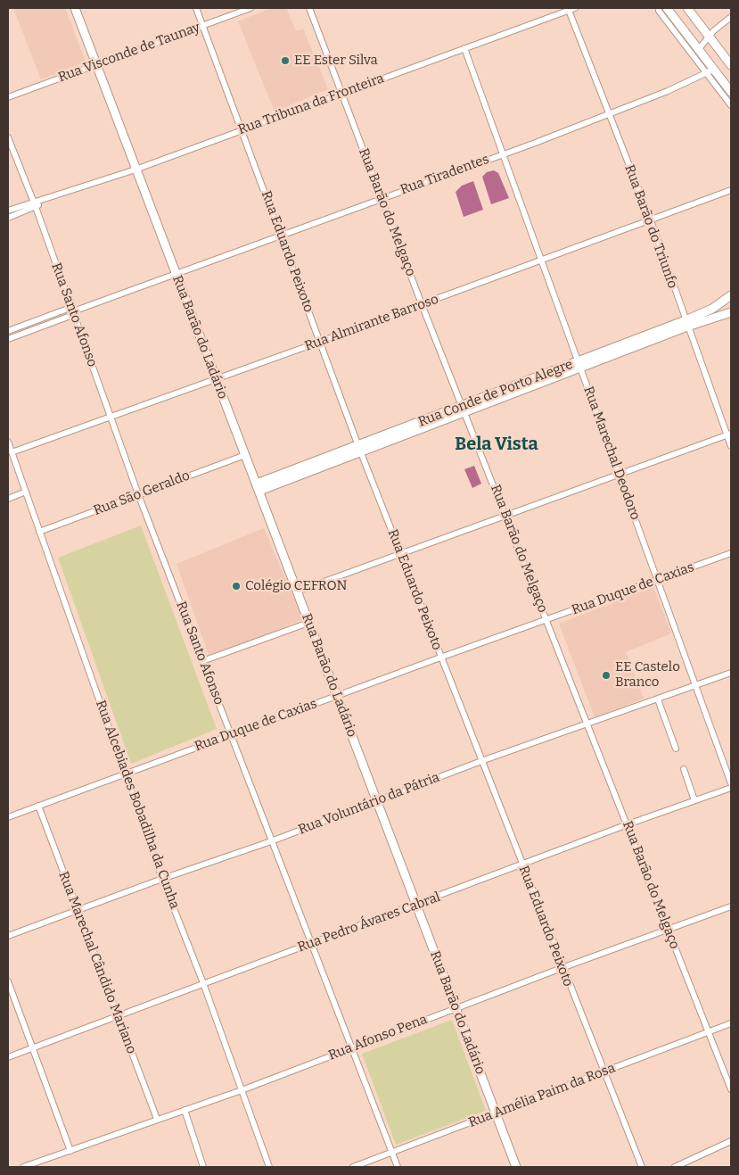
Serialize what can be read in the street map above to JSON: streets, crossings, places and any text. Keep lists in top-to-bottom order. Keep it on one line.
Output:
{"streets":{"main road":["Rua Barão do Ladário","Rua Conde de Porto Alegre"],"street":["Rua Visconde de Taunay","Rua Tribuna da Fronteira","Rua Tiradentes","Rua Barão do Melgaço","Rua Barão do Triunfo","Rua Eduardo Peixoto","Rua Santo Afonso","Rua Almirante Barroso","Rua Marechal Deodoro","Rua São Geraldo","Rua Duque de Caxias","Rua Voluntário da Pátria","Rua Alcebiades Bobadilha da Cunha","Rua Pedro Ávares Cabral","Rua Marechal Cândido Mariano","Rua Afonso Pena","Rua Amélia Paim da Rosa"]},"crossings":[["Rua Visconde de Taunay","Rua Eduardo Peixoto"],["Rua Visconde de Taunay","Rua Barão do Ladário"],["Rua Tribuna da Fronteira","Rua Barão do Melgaço"],["Rua Tribuna da Fronteira","Rua Barão do Triunfo"],["Rua Tribuna da Fronteira","Rua Eduardo Peixoto"],["Rua Tribuna da Fronteira","Rua Santo Afonso"],["Rua Tribuna da Fronteira","Rua Barão do Ladário"],["Rua Tribuna da Fronteira","Rua Marechal Deodoro"],["Rua Tiradentes","Rua Barão do Melgaço"],["Rua Tiradentes","Rua Barão do Triunfo"],["Rua Tiradentes","Rua Eduardo Peixoto"],["Rua Tiradentes","Rua Santo Afonso"],["Rua Tiradentes","Rua Barão do Ladário"],["Rua Tiradentes","Rua Marechal Deodoro"],["Rua Barão do Melgaço","Rua Almirante Barroso"],["Rua Barão do Melgaço","Rua Conde de Porto Alegre"],["Rua Barão do Melgaço","Rua Duque de Caxias"],["Rua Barão do Melgaço","Rua Voluntário da Pátria"],["Rua Barão do Melgaço","Rua Pedro Ávares Cabral"],["Rua Barão do Melgaço","Rua Afonso Pena"],["Rua Barão do Melgaço","Rua Amélia Paim da Rosa"],["Rua Barão do Triunfo","Rua Almirante Barroso"],["Rua Barão do Triunfo","Rua Conde de Porto Alegre"],["Rua Eduardo Peixoto","Rua Almirante Barroso"],["Rua Eduardo Peixoto","Rua Conde de Porto Alegre"],["Rua Eduardo Peixoto","Rua Duque de Caxias"],["Rua Eduardo Peixoto","Rua Voluntário da Pátria"],["Rua Eduardo Peixoto","Rua Pedro Ávares Cabral"],["Rua Eduardo Peixoto","Rua Afonso Pena"],["Rua Eduardo Peixoto","Rua Amélia Paim da Rosa"],["Rua Santo Afonso","Rua Almirante Barroso"],["Rua Santo Afonso","Rua São Geraldo"],["Rua Santo Afonso","Rua Duque de Caxias"],["Rua Santo Afonso","Rua Voluntário da Pátria"],["Rua Santo Afonso","Rua Pedro Ávares Cabral"],["Rua Santo Afonso","Rua Afonso Pena"],["Rua Santo Afonso","Rua Amélia Paim da Rosa"],["Rua Almirante Barroso","Rua Barão do Ladário"],["Rua Almirante Barroso","Rua Marechal Deodoro"],["Rua Almirante Barroso","Rua Alcebiades Bobadilha da Cunha"],["Rua Barão do Ladário","Rua Conde de Porto Alegre"],["Rua Barão do Ladário","Rua São Geraldo"],["Rua Barão do Ladário","Rua Duque de Caxias"],["Rua Barão do Ladário","Rua Voluntário da Pátria"],["Rua Barão do Ladário","Rua Pedro Ávares Cabral"],["Rua Barão do Ladário","Rua Afonso Pena"],["Rua Barão do Ladário","Rua Amélia Paim da Rosa"],["Rua Conde de Porto Alegre","Rua Marechal Deodoro"],["Rua Marechal Deodoro","Rua Duque de Caxias"],["Rua Marechal Deodoro","Rua Voluntário da Pátria"],["Rua São Geraldo","Rua Alcebiades Bobadilha da Cunha"],["Rua Duque de Caxias","Rua Alcebiades Bobadilha da Cunha"],["Rua Duque de Caxias","Rua Marechal Cândido Mariano"],["Rua Voluntário da Pátria","Rua Alcebiades Bobadilha da Cunha"],["Rua Voluntário da Pátria","Rua Marechal Cândido Mariano"],["Rua Alcebiades Bobadilha da Cunha","Rua Pedro Ávares Cabral"],["Rua Alcebiades Bobadilha da Cunha","Rua Afonso Pena"],["Rua Pedro Ávares Cabral","Rua Marechal Cândido Mariano"],["Rua Marechal Cândido Mariano","Rua Afonso Pena"]],"districts":["Bela Vista"],"places":["EE Ester Silva","Colégio CEFRON","EE Castelo Branco"]}
